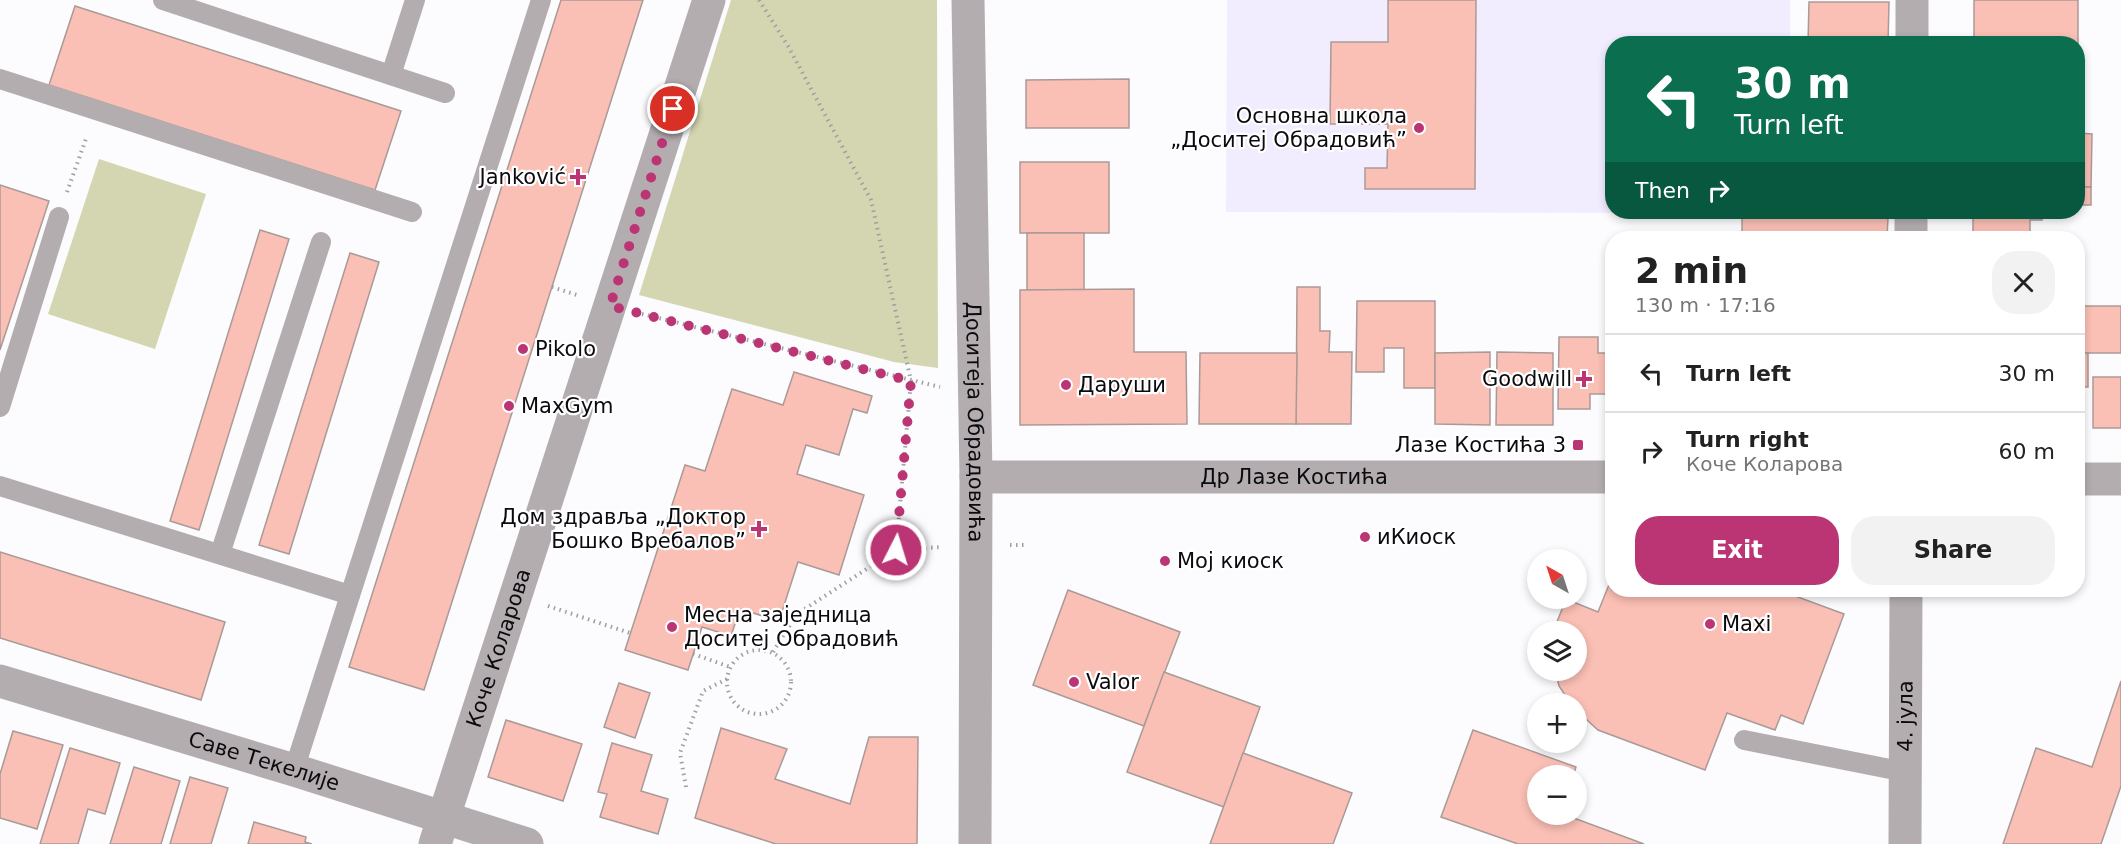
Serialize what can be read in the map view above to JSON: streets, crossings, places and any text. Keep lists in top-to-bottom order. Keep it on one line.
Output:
{"streets":{"street":["Доситеја Обрадовића","Др Лазе Костића","Коче Коларова","4. јула","Саве Текелије"]},"crossings":[["Доситеја Обрадовића","Др Лазе Костића"],["Коче Коларова","Саве Текелије"]],"places":{"other":["Основна школа „Доситеј Обрадовић”","Pikolo","Даруши","MaxGym","иКиоск","Мој киоск","Maxi","Месна заједница Доситеј Обрадовић","Valor"],"health":["Janković","Goodwill","Дом здравља „Доктор Бошко Вребалов”"],"transit":["Лазе Костића 3"]},"north":"top left","page":{"turn":["30 m","Turn left"],"then":"Then","heading":["2 min","130 m · 17:16"],"list":[{"name":"Turn left","value":"30 m"},{"name":"Turn right","note":"Коче Коларова","value":"60 m"}],"buttons":["Exit","Share"],"map_buttons":["+","−"]}}
